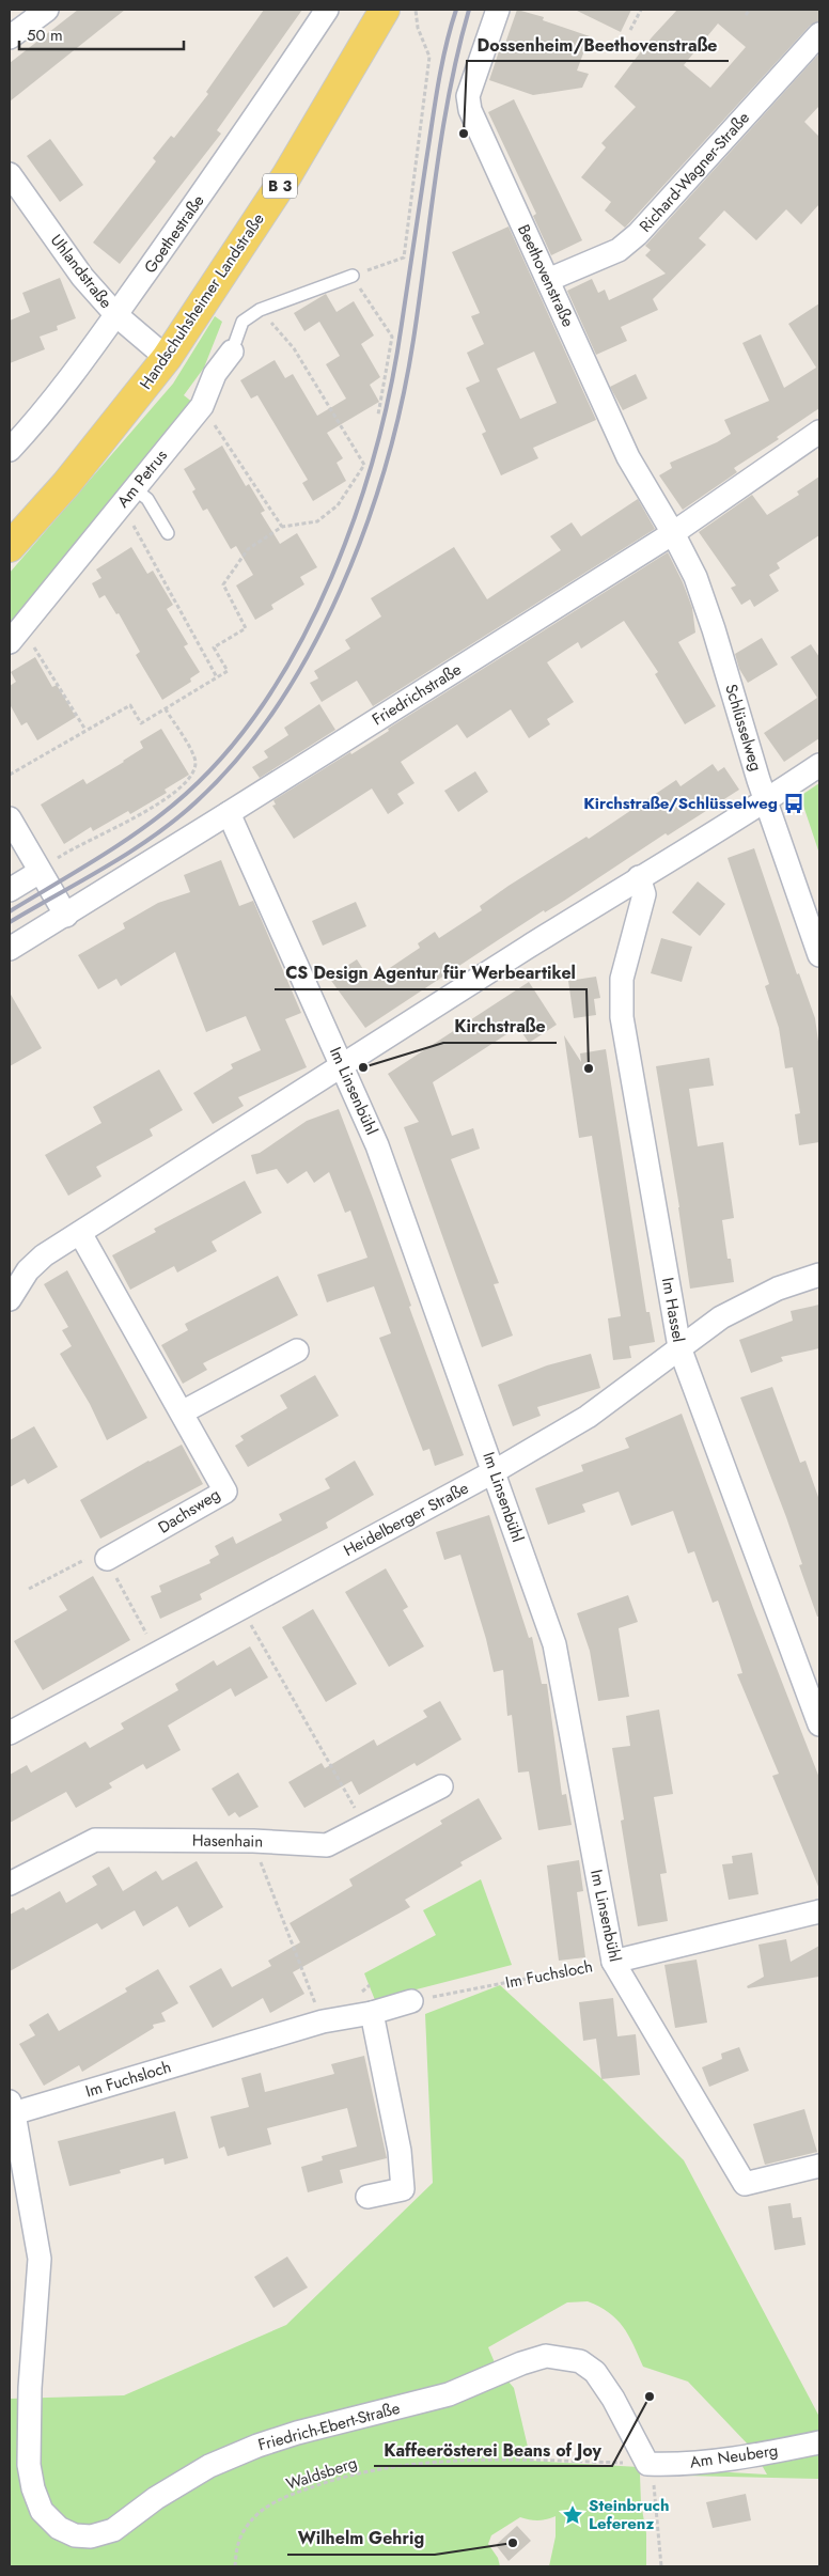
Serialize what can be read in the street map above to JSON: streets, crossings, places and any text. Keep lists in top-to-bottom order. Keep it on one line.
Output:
{"streets":{"main road":["B 3","Handschuhsheimer Landstraße"],"street":["Richard-Wagner-Straße","Goethestraße","Uhlandstraße","Beethovenstraße","Am Petrus","Friedrichstraße","Schlüsselweg","Im Linsenbühl","Im Hassel","Dachsweg","Heidelberger Straße","Hasenhain","Im Fuchsloch","Friedrich-Ebert-Straße","Am Neuberg"],"path":["Waldsberg"]},"crossings":[["Richard-Wagner-Straße","Beethovenstraße"],["Goethestraße","Uhlandstraße"],["Uhlandstraße","Handschuhsheimer Landstraße"],["Beethovenstraße","Friedrichstraße"],["Beethovenstraße","Schlüsselweg"],["Friedrichstraße","Schlüsselweg"],["Friedrichstraße","Im Linsenbühl"],["Im Linsenbühl","Heidelberger Straße"],["Im Linsenbühl","Im Fuchsloch"],["Im Hassel","Heidelberger Straße"],["Im Fuchsloch","Friedrich-Ebert-Straße"],["Friedrich-Ebert-Straße","Am Neuberg"],["Friedrich-Ebert-Straße","Waldsberg"],["Am Neuberg","Waldsberg"]],"places":{"other":["Dossenheim/Beethovenstraße","Kirchstraße","CS Design Agentur für Werbeartikel","Kaffeerösterei Beans of Joy","Wilhelm Gehrig"],"bus stop":["Kirchstraße/Schlüsselweg"],"place":["Steinbruch Leferenz"]},"scale_bar":"50 m"}
